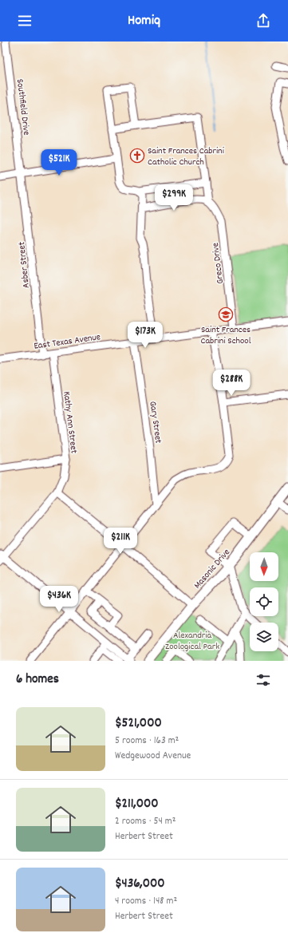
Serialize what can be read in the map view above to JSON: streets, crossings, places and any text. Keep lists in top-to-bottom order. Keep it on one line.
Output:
{"streets":{"main road":["Masonic Drive"],"street":["Southfield Drive","Greco Drive","Asber Street","East Texas Avenue","Kathy Ann Street","Gary Street"]},"crossings":[["Southfield Drive","Asber Street"],["Greco Drive","East Texas Avenue"],["Asber Street","East Texas Avenue"],["East Texas Avenue","Kathy Ann Street"],["East Texas Avenue","Gary Street"]],"parks":["Alexandria Zoological Park"],"places":{"church":["Saint Frances Cabrini Catholic Church"],"school or university":["Saint Frances Cabrini School"]},"north":"bottom","page":{"header":"Homiq","price":["$521K","$299K","$173K","$288K","$211K","$436K"],"heading":"6 homes","list":[{"name":"$521,000","note":"5 rooms · 163 m² · Wedgewood Avenue"},{"name":"$211,000","note":"2 rooms · 54 m² · Herbert Street"},{"name":"$436,000","note":"4 rooms · 148 m² · Herbert Street"}]}}
